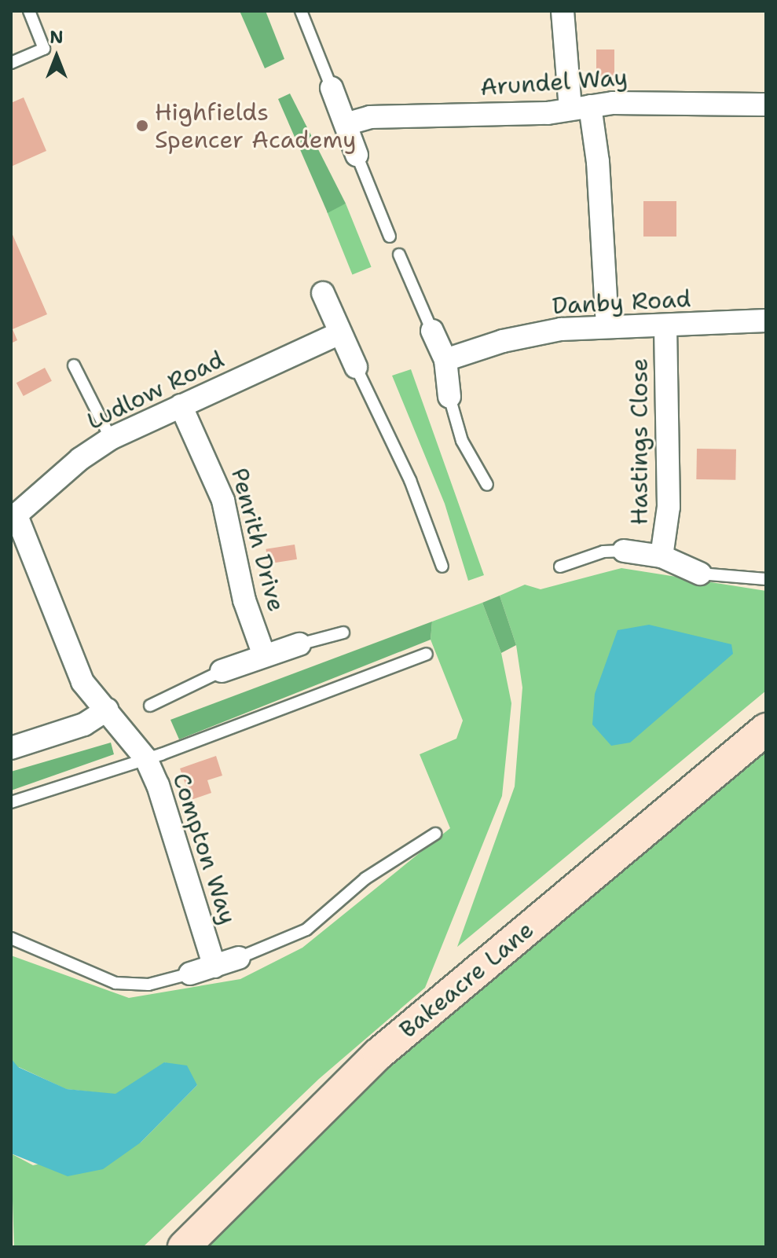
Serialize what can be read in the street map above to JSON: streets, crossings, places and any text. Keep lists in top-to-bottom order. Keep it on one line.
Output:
{"streets":{"street":["Arundel Way","Danby Road","Ludlow Road","Hastings Close","Penrith Drive","Compton Way","Bakeacre Lane"]},"crossings":[["Danby Road","Hastings Close"],["Ludlow Road","Penrith Drive"],["Ludlow Road","Compton Way"]],"places":["Highfields Spencer Academy"],"north":"top"}
